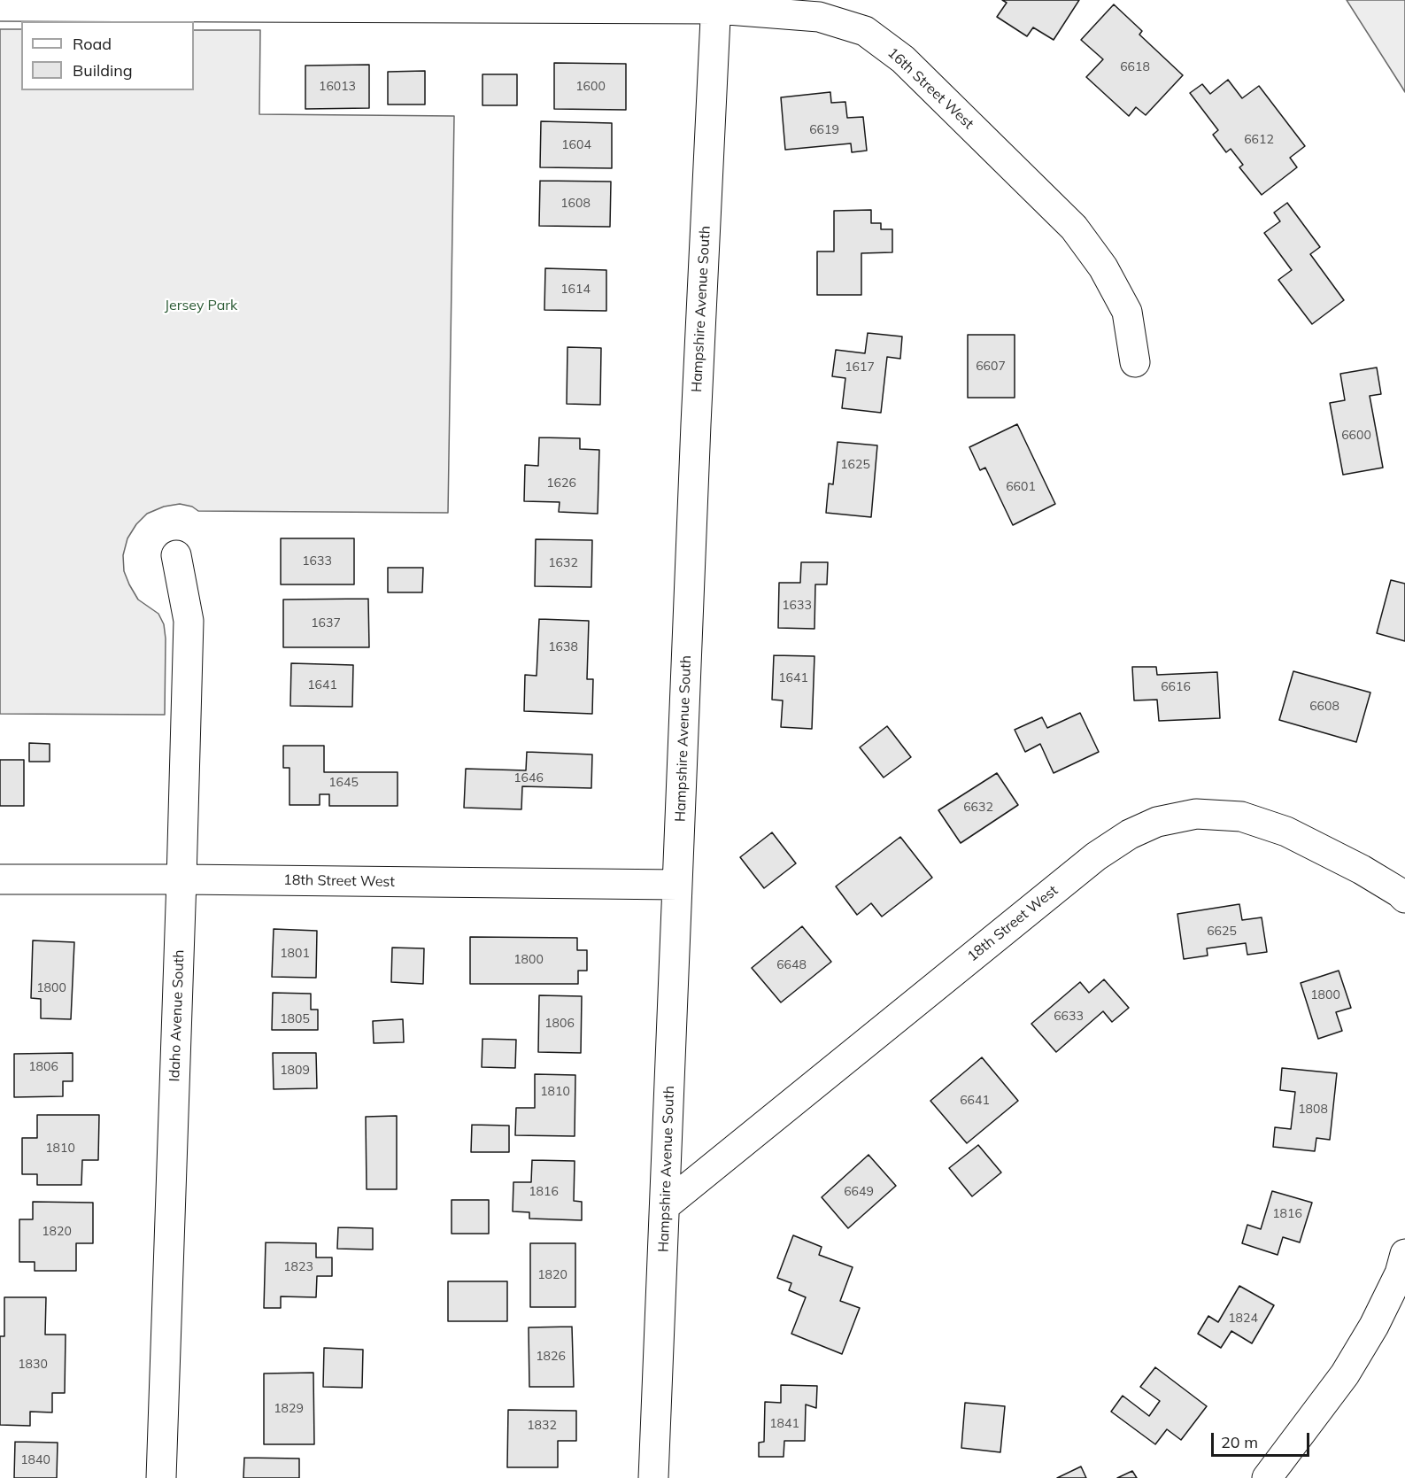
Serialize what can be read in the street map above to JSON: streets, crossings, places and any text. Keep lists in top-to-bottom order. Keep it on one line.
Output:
{"streets":{"street":["16th Street West","Hampshire Avenue South","18th Street West","Idaho Avenue South"]},"crossings":[["16th Street West","Hampshire Avenue South"],["Hampshire Avenue South","18th Street West"],["18th Street West","Idaho Avenue South"]],"parks":["Jersey Park"],"house_numbers":["6618","16013","1600","6619","6612","1604","1608","1614","6607","1617","6600","1625","1626","6601","1633","1632","1633","1637","1638","1641","1641","6616","6608","1646","1645","6632","6625","1801","1800","6648","1800","1800","6633","1805","1806","1806","1809","1810","6641","1808","1810","1816","6649","1816","1820","1823","1820","1824","1826","1830","1829","1841","1832","1840"],"legend":["Road","Building"],"scale_bar":"20 m"}
